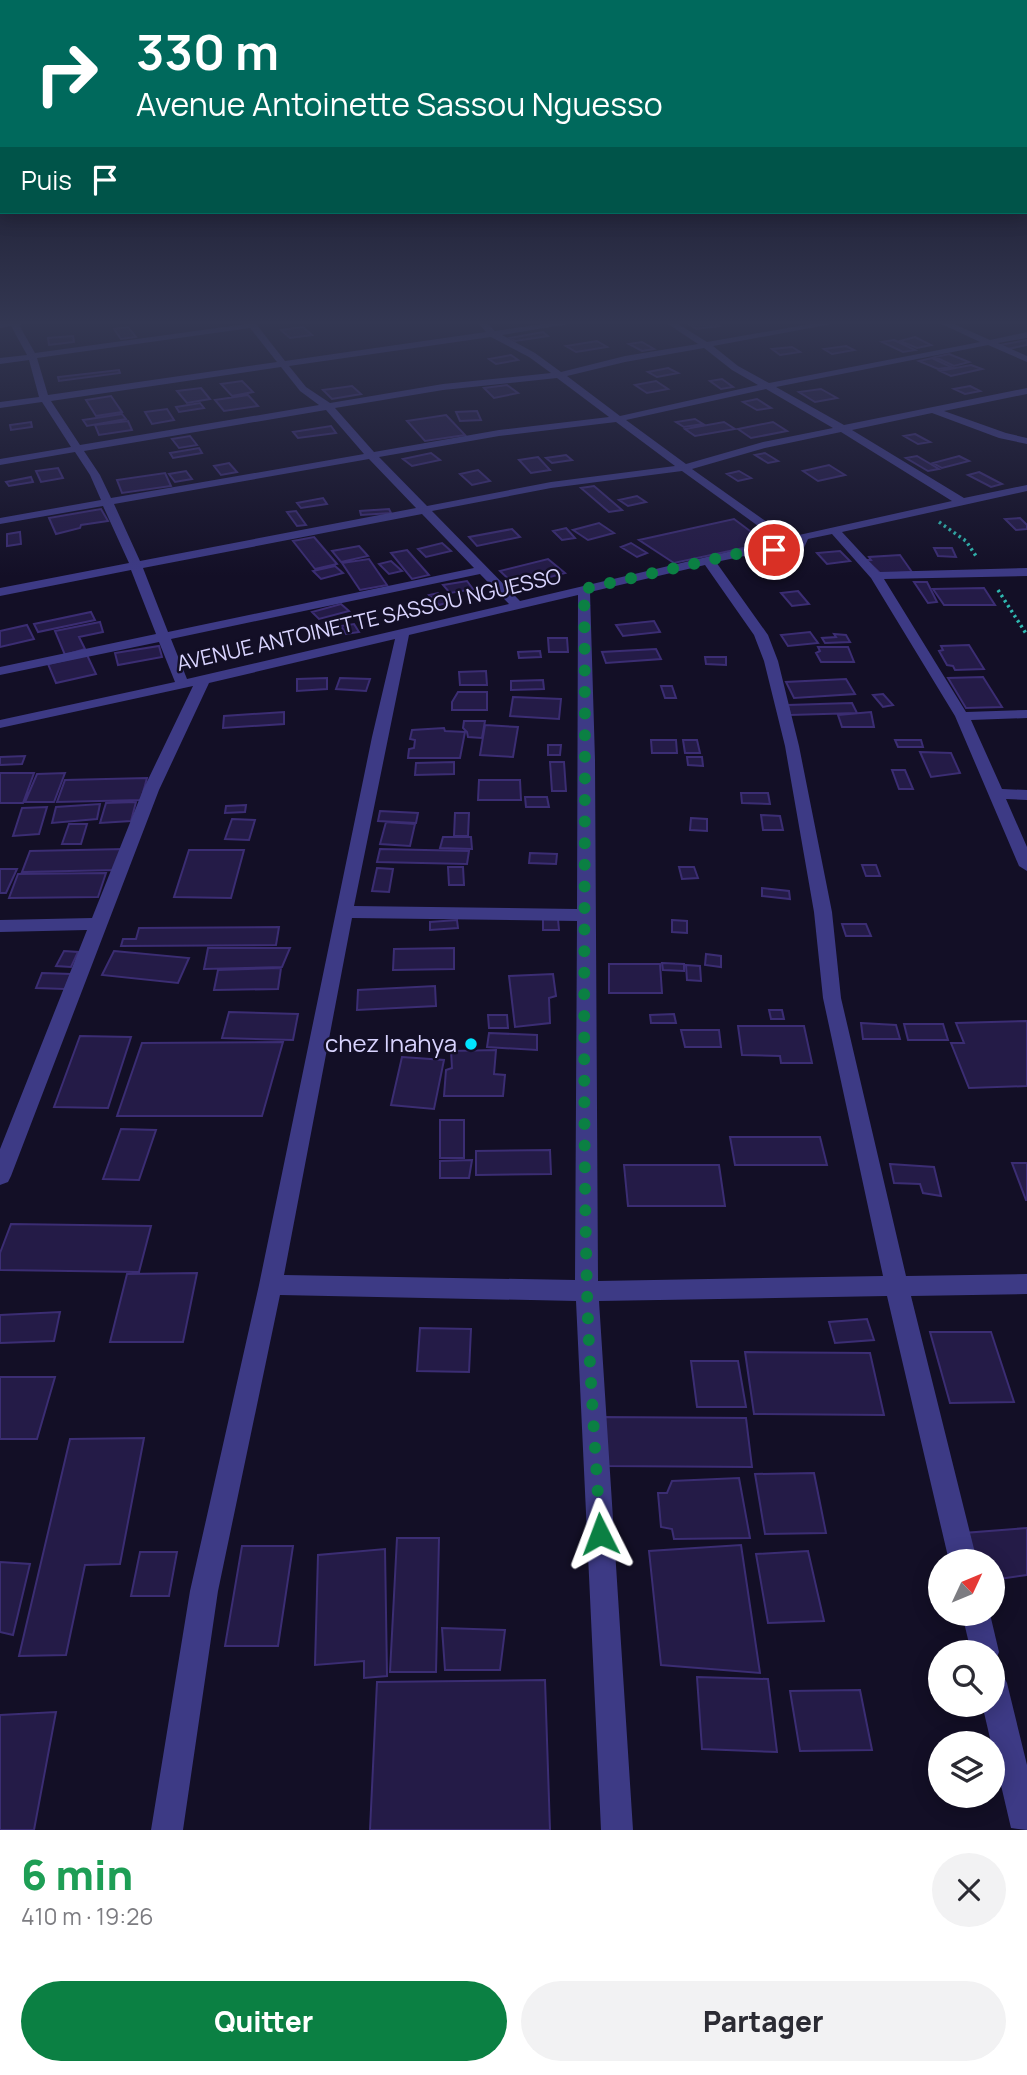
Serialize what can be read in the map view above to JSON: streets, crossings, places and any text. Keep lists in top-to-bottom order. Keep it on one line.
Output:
{"streets":{"street":["AVENUE ANTOINETTE SASSOU NGUESSO"]},"places":["chez Inahya"],"north":"top right","page":{"turn":["330 m","Avenue Antoinette Sassou Nguesso"],"then":"Puis","heading":["6 min","410 m · 19:26"],"buttons":["Quitter","Partager"]}}
